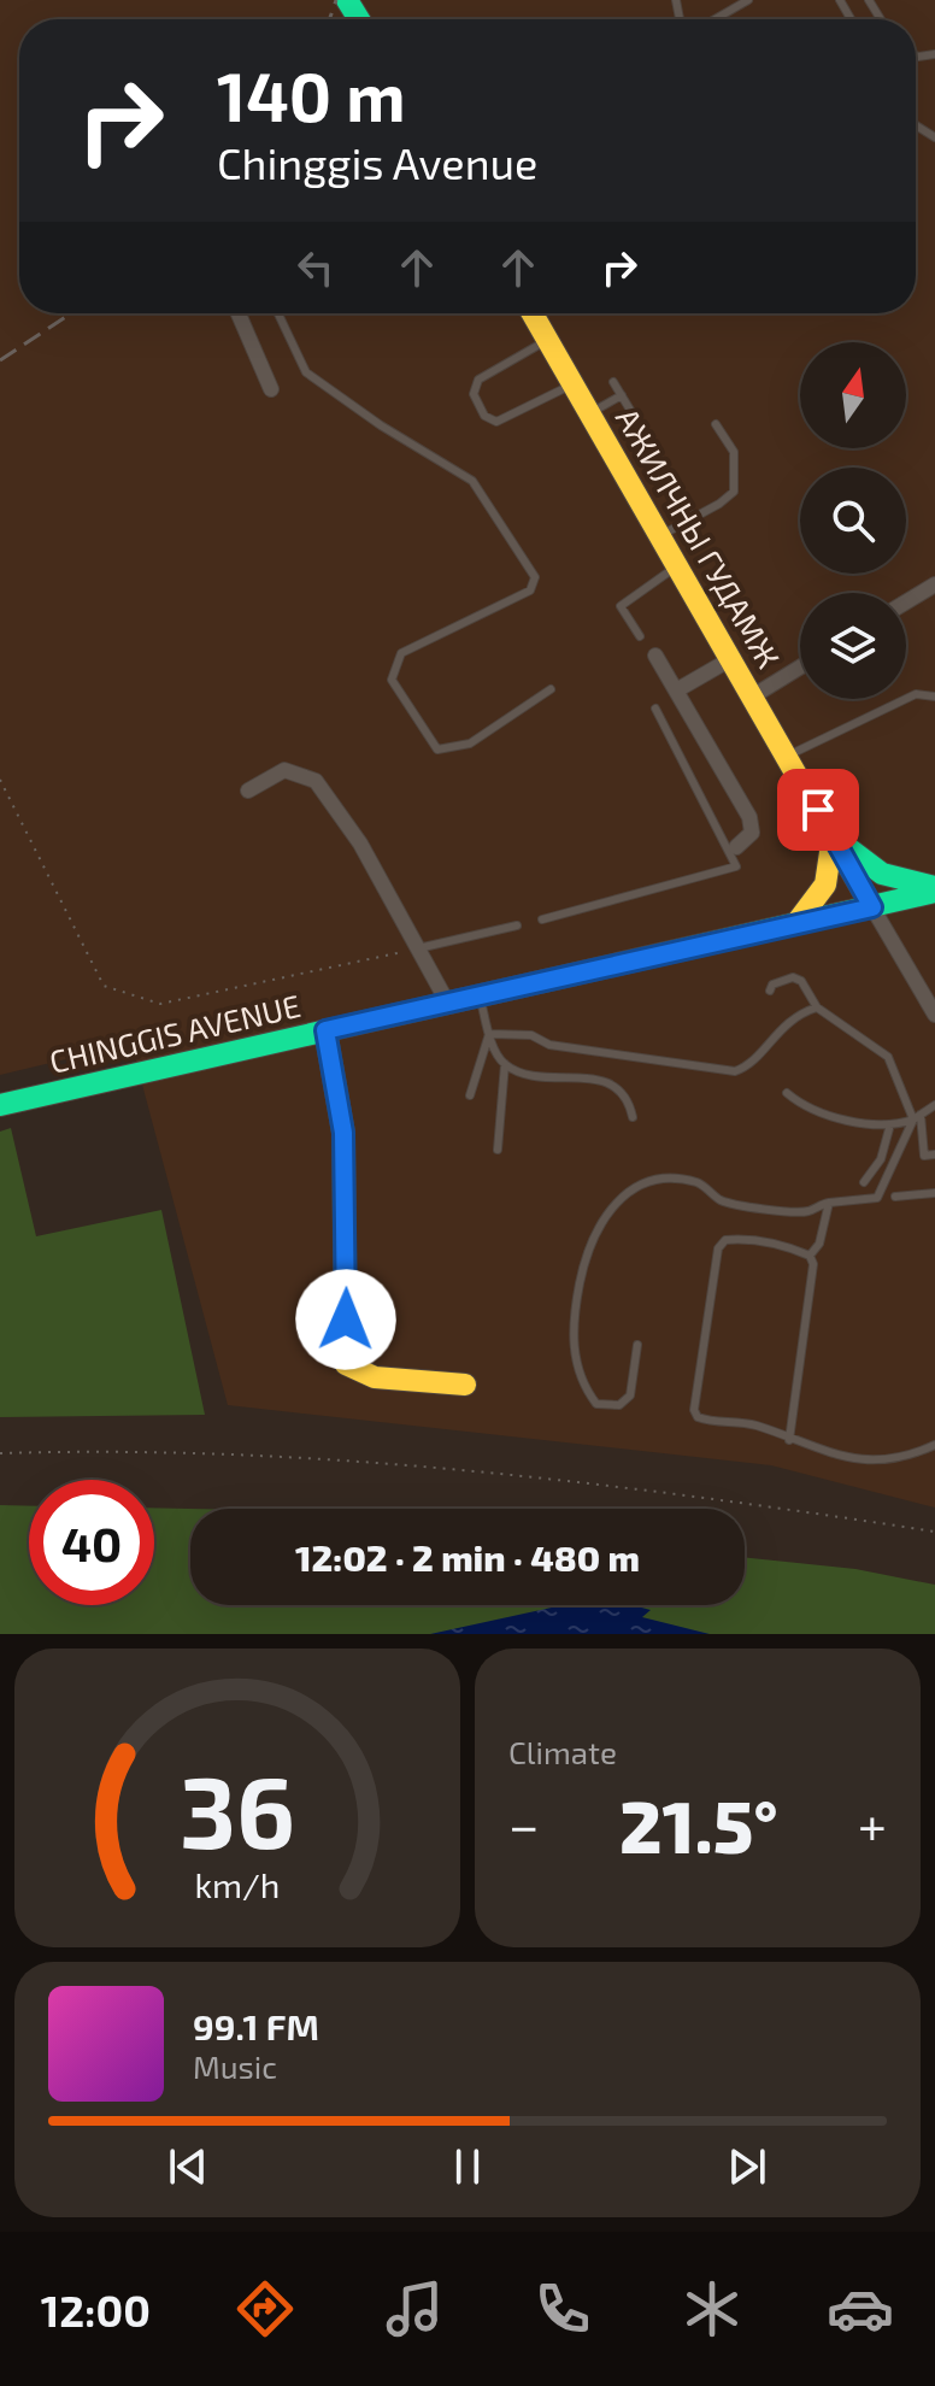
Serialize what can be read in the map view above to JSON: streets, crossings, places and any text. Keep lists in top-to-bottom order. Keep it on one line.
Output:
{"streets":{"main road":["АЖИЛЧНЫ ГУДАМЖ","CHINGGIS AVENUE"]},"crossings":[["АЖИЛЧНЫ ГУДАМЖ","CHINGGIS AVENUE"]],"north":"top","page":{"turn":["140 m","Chinggis Avenue"],"limit":"40","trip":"12:02 · 2 min · 480 m","tile":"Climate","heat":["−","21.5°","+"],"song":["99.1 FM","Music"],"tabs":"12:00","gauge":["36","km/h"]}}
